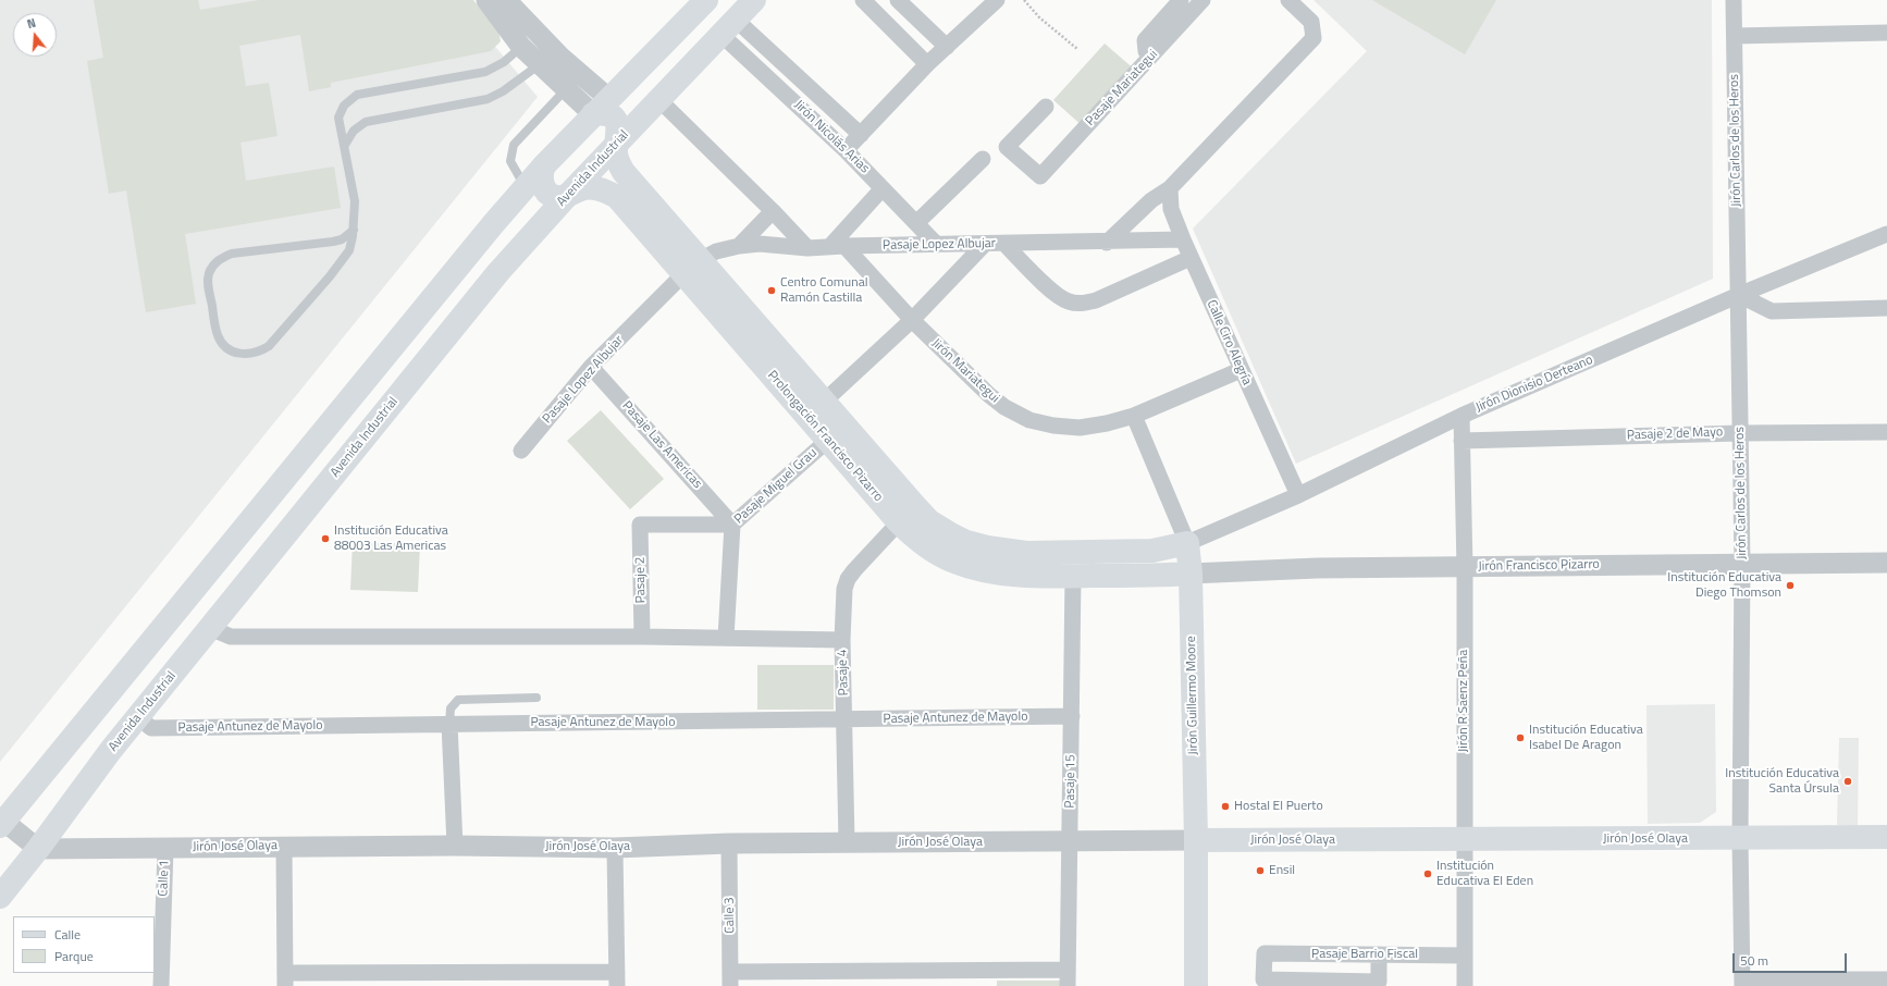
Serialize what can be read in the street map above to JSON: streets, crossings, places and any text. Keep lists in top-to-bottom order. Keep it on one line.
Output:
{"streets":{"main road":["Avenida Industrial","Prolongación Francisco Pizarro","Jirón Guillermo Moore","Jirón José Olaya"],"street":["Pasaje Mariategui","Jirón Nicolás Arias","Jirón Carlos de los Heros","Pasaje Lopez Albujar","Calle Ciro Alegría","Jirón Mariategui","Jirón Dionisio Derteano","Pasaje 2 de Mayo","Pasaje Las Americas","Pasaje Miguel Grau","Jirón Francisco Pizarro","Pasaje 2","Pasaje 4","Jirón R Saenz Peña","Pasaje Antunez de Mayolo","Pasaje 15","Calle 1","Calle 3","Pasaje Barrio Fiscal"]},"crossings":[["Jirón Nicolás Arias","Avenida Industrial"],["Jirón Nicolás Arias","Pasaje Lopez Albujar"],["Jirón Carlos de los Heros","Jirón Dionisio Derteano"],["Jirón Carlos de los Heros","Pasaje 2 de Mayo"],["Jirón Carlos de los Heros","Jirón Francisco Pizarro"],["Jirón Carlos de los Heros","Jirón José Olaya"],["Avenida Industrial","Prolongación Francisco Pizarro"],["Avenida Industrial","Pasaje Antunez de Mayolo"],["Avenida Industrial","Jirón José Olaya"],["Pasaje Lopez Albujar","Calle Ciro Alegría"],["Pasaje Lopez Albujar","Jirón Mariategui"],["Pasaje Lopez Albujar","Prolongación Francisco Pizarro"],["Pasaje Lopez Albujar","Pasaje Las Americas"],["Calle Ciro Alegría","Jirón Mariategui"],["Calle Ciro Alegría","Jirón Dionisio Derteano"],["Jirón Mariategui","Jirón Guillermo Moore"],["Jirón Dionisio Derteano","Prolongación Francisco Pizarro"],["Jirón Dionisio Derteano","Jirón Guillermo Moore"],["Jirón Dionisio Derteano","Jirón R Saenz Peña"],["Pasaje 2 de Mayo","Jirón R Saenz Peña"],["Prolongación Francisco Pizarro","Pasaje Miguel Grau"],["Prolongación Francisco Pizarro","Jirón Francisco Pizarro"],["Prolongación Francisco Pizarro","Pasaje 4"],["Prolongación Francisco Pizarro","Jirón Guillermo Moore"],["Prolongación Francisco Pizarro","Pasaje 15"],["Pasaje Las Americas","Pasaje Miguel Grau"],["Pasaje Las Americas","Pasaje 2"],["Pasaje Miguel Grau","Pasaje 2"],["Jirón Francisco Pizarro","Jirón Guillermo Moore"],["Jirón Francisco Pizarro","Jirón R Saenz Peña"],["Pasaje 4","Pasaje Antunez de Mayolo"],["Pasaje 4","Jirón José Olaya"],["Jirón Guillermo Moore","Jirón José Olaya"],["Jirón R Saenz Peña","Jirón José Olaya"],["Jirón R Saenz Peña","Pasaje Barrio Fiscal"],["Pasaje Antunez de Mayolo","Pasaje 15"],["Pasaje 15","Jirón José Olaya"],["Jirón José Olaya","Calle 1"],["Jirón José Olaya","Calle 3"]],"places":["Centro Comunal Ramón Castilla","Institución Educativa 88003 Las Americas","Institución Educativa Diego Thomson","Institución Educativa Isabel De Aragon","Institución Educativa Santa Úrsula","Hostal El Puerto","Ensil","Institución Educativa El Eden"],"legend":["Calle","Parque"],"scale_bar":"50 m","north":"top"}
